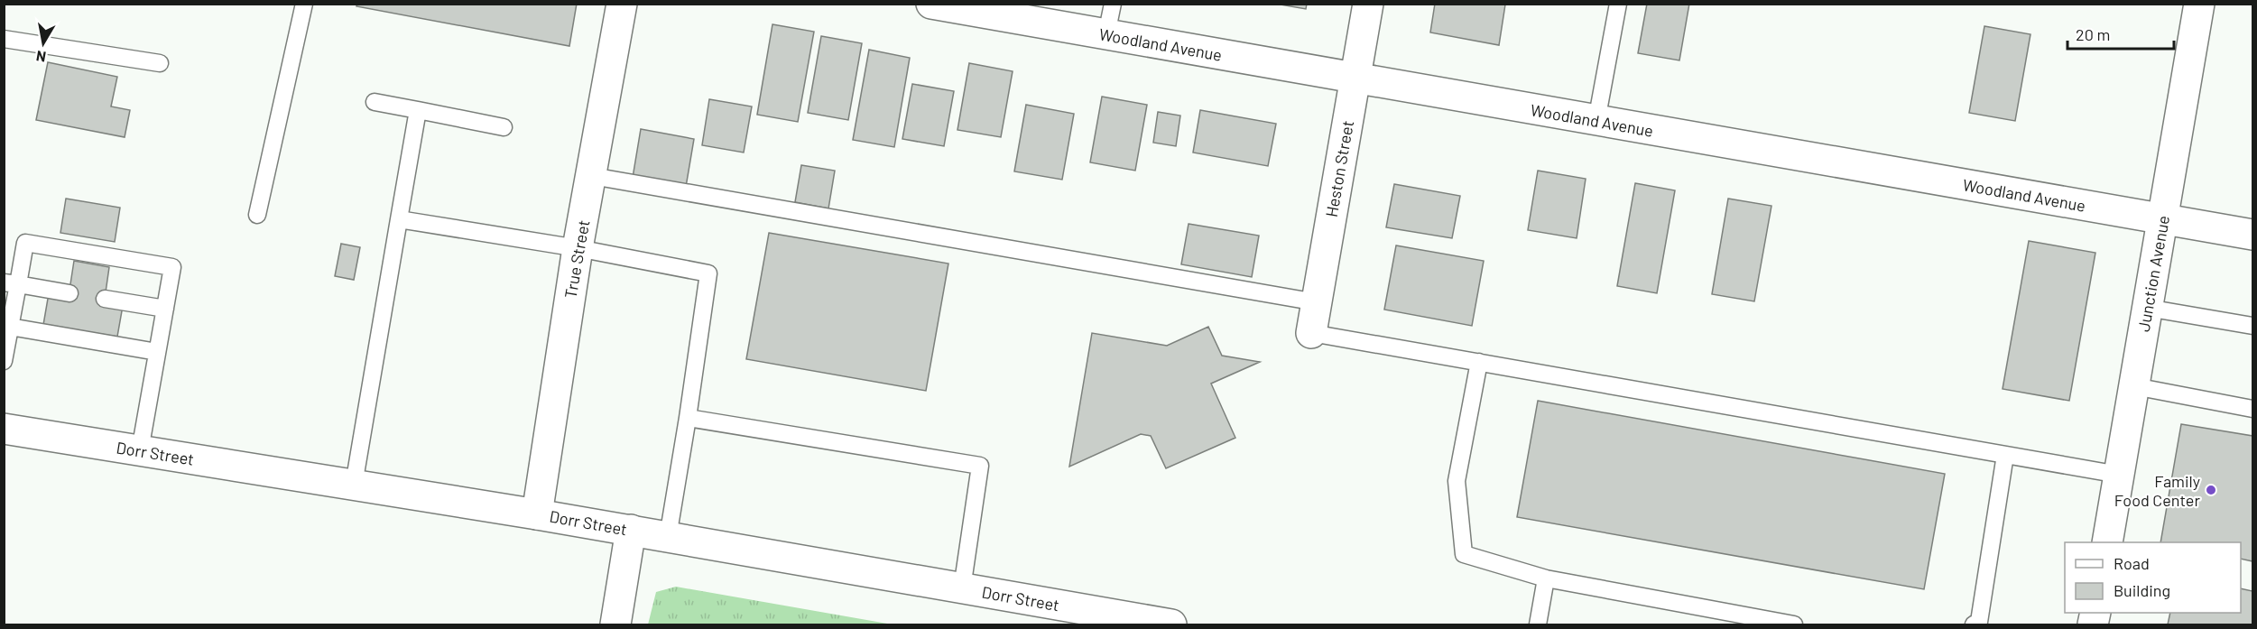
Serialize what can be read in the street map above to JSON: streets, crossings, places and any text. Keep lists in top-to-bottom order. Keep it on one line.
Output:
{"streets":{"street":["Woodland Avenue","Heston Street","True Street","Junction Avenue","Dorr Street"]},"crossings":[["Woodland Avenue","Heston Street"],["Woodland Avenue","Junction Avenue"],["True Street","Dorr Street"]],"places":["Family Food Center"],"legend":["Road","Building"],"scale_bar":"20 m","north":"bottom"}
